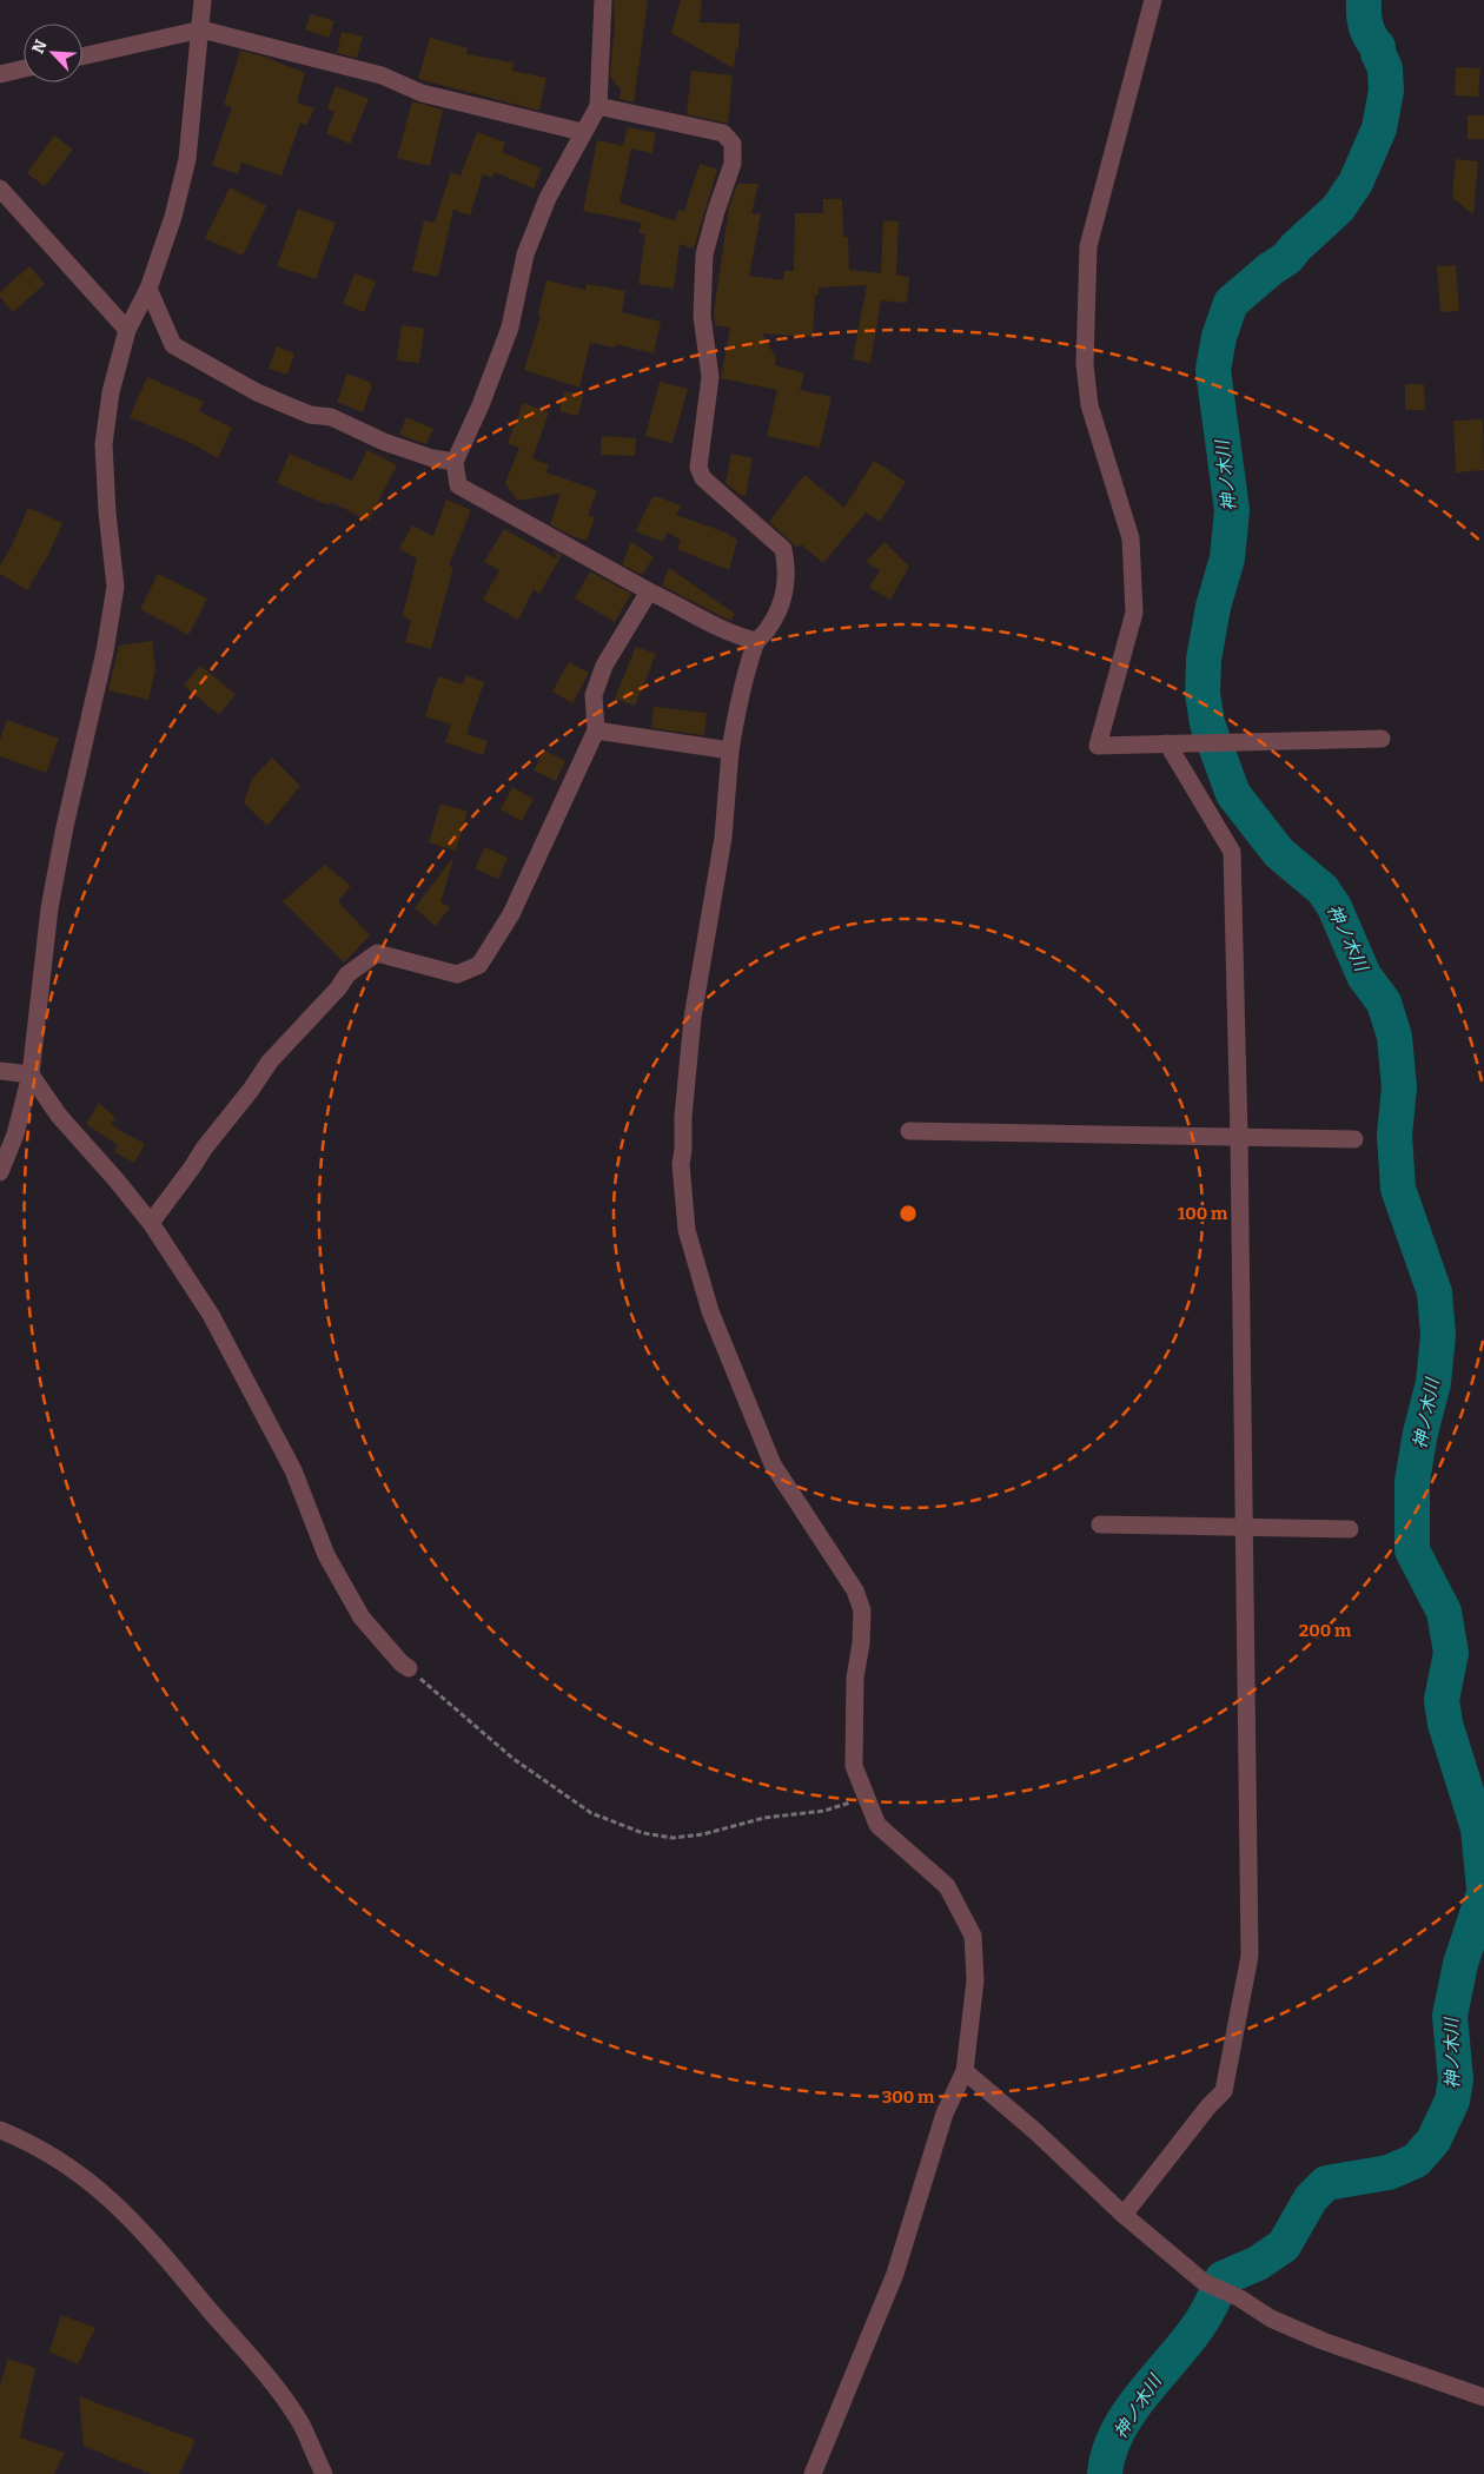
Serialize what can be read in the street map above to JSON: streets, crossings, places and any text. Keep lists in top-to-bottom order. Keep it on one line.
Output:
{"water":["神ノ木川"],"north":"top left","rings":["100 m","200 m","300 m"]}
